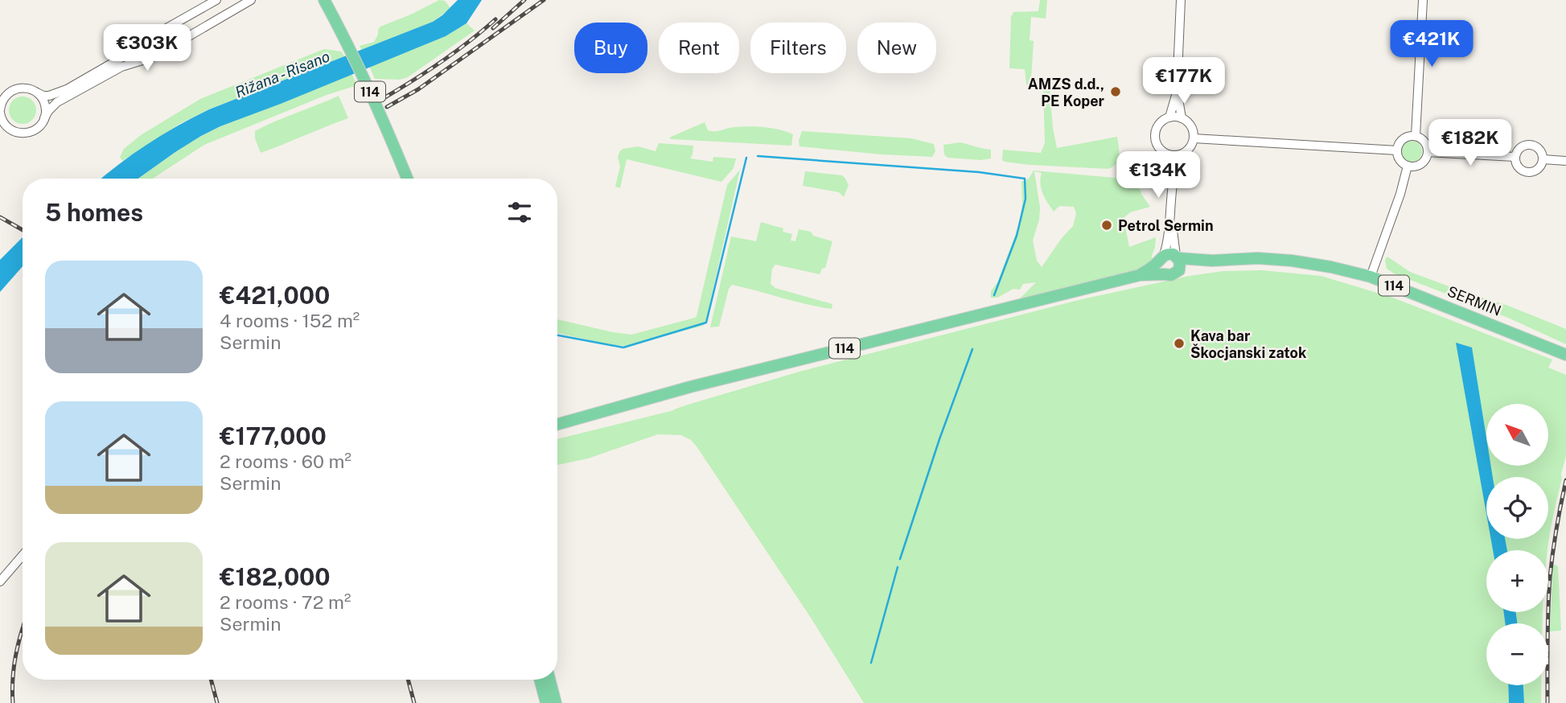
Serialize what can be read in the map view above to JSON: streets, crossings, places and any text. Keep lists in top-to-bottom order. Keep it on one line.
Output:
{"streets":{"main road":["114","SERMIN"]},"crossings":[["114","SERMIN"]],"water":["Rižana - Risano"],"places":["AMZS d.d., PE Koper","Petrol Sermin","Kava bar Škocjanski zatok"],"north":"top left","page":{"price":["€421K","€303K","€177K","€182K","€134K"],"chip":["Buy","Rent","Filters","New"],"heading":"5 homes","list":[{"name":"€421,000","note":"4 rooms · 152 m² · Sermin"},{"name":"€177,000","note":"2 rooms · 60 m² · Sermin"},{"name":"€182,000","note":"2 rooms · 72 m² · Sermin"}],"map_buttons":["+","−"]}}
